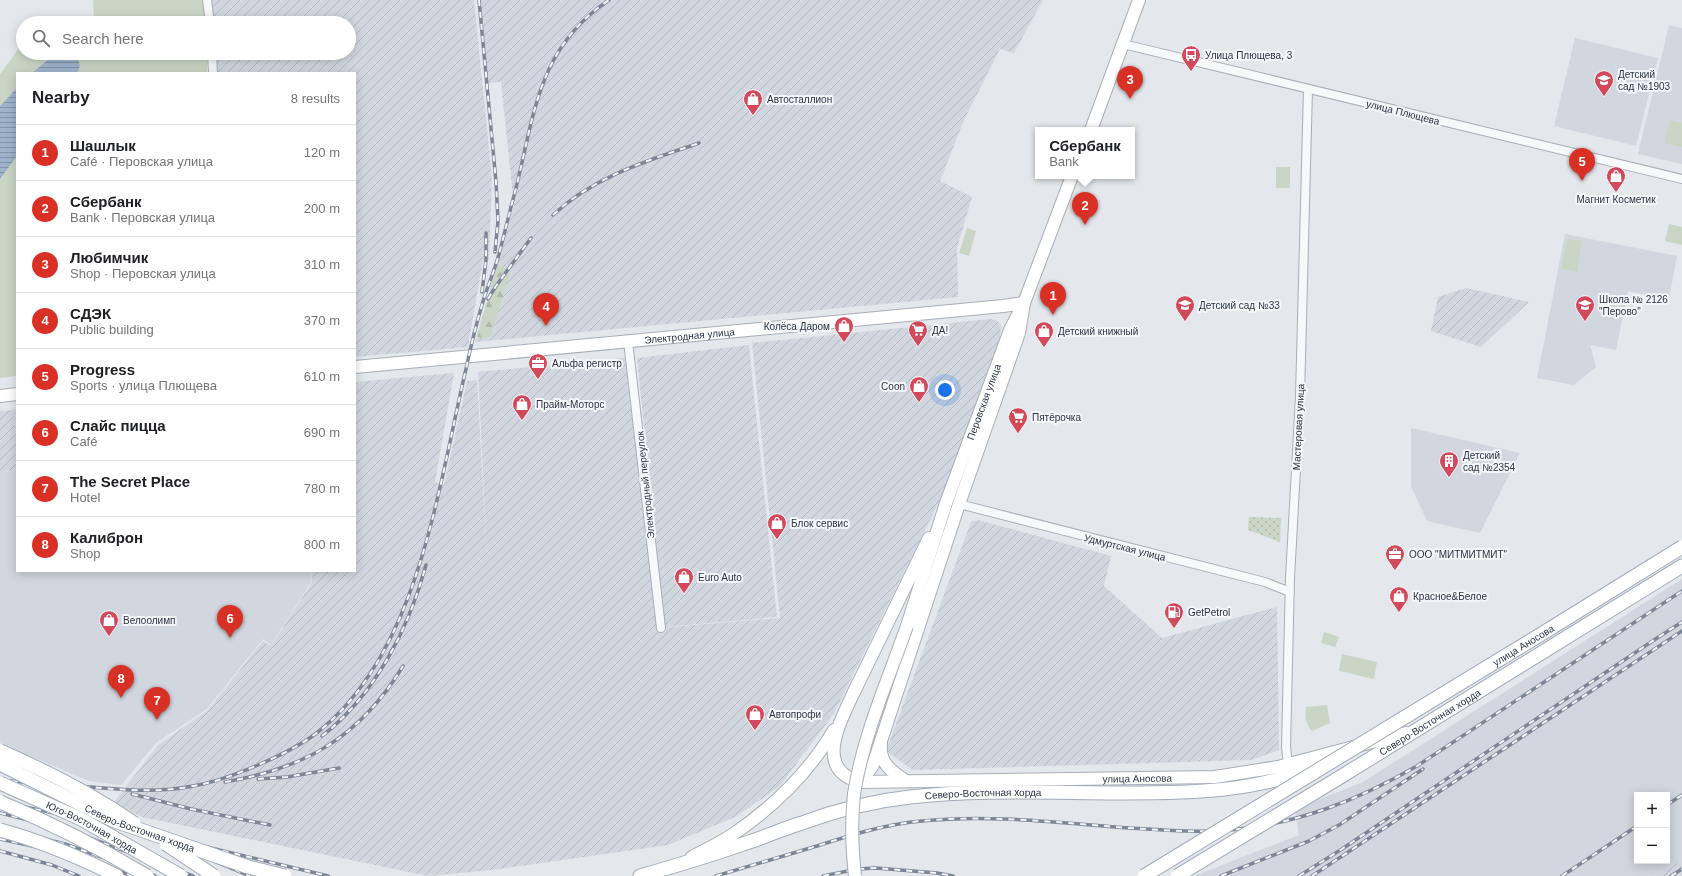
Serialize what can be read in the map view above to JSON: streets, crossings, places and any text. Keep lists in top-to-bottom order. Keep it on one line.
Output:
{"streets":{"main road":["Северо-Восточная хорда","Юго-Восточная хорда"],"street":["улица Плющева","Электродная улица","Перовская улица","Мастеровая улица","Электродный переулок","Удмуртская улица","улица Аносова"]},"crossings":[["улица Плющева","Мастеровая улица"],["Электродная улица","Перовская улица"],["Электродная улица","Электродный переулок"],["Перовская улица","Удмуртская улица"],["Мастеровая улица","Удмуртская улица"],["Мастеровая улица","улица Аносова"],["улица Аносова","Северо-Восточная хорда"]],"places":{"bus stop":["Улица Плющева, 3"],"school or university":["Детский сад №1903","Детский сад №33","Школа № 2126 \"Перово\""],"shop":["Автосталлион","Магнит Косметик","Колёса Даром","Детский книжный","Coon","Прайм-Моторс","Блок сервис","Euro Auto","Красное&Белое","Велоолимп","Автопрофи"],"supermarket":["ДА!","Пятёрочка"],"office":["Альфа регистр","ООО \"МИТМИТМИТ\""],"building":["Детский сад №2354"],"fuel station":["GetPetrol"]},"page":{"search":"Search here","pins":["3","5","2","1","4","6","8","7"],"heading":["Nearby","8 results"],"list":[{"mark":"1","name":"Шашлык","note":"Café · Перовская улица","value":"120 m"},{"mark":"2","name":"Сбербанк","note":"Bank · Перовская улица","value":"200 m"},{"mark":"3","name":"Любимчик","note":"Shop · Перовская улица","value":"310 m"},{"mark":"4","name":"СДЭК","note":"Public building","value":"370 m"},{"mark":"5","name":"Progress","note":"Sports · улица Плющева","value":"610 m"},{"mark":"6","name":"Слайс пицца","note":"Café","value":"690 m"},{"mark":"7","name":"The Secret Place","note":"Hotel","value":"780 m"},{"mark":"8","name":"Калиброн","note":"Shop","value":"800 m"}],"popup":["Сбербанк","Bank"],"map_buttons":["+","−"]}}
